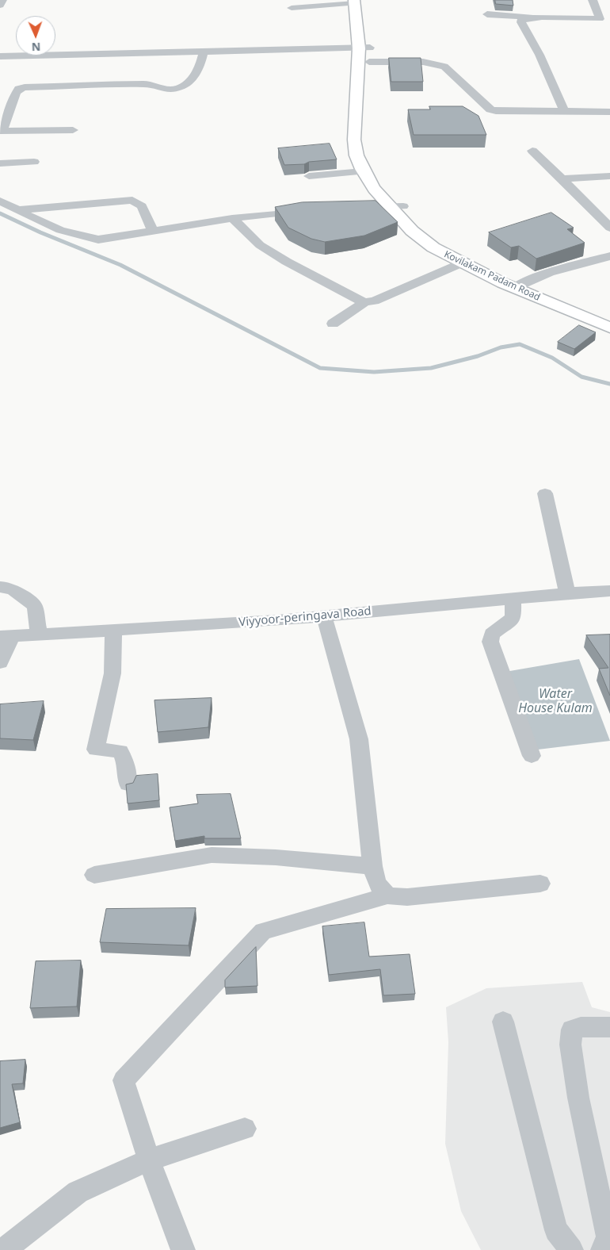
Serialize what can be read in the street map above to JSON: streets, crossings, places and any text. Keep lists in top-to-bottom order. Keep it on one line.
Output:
{"streets":{"main road":["Kovilakam Padam Road"],"street":["Viyyoor-peringava Road"]},"water":["Water House Kulam"],"north":"bottom"}
